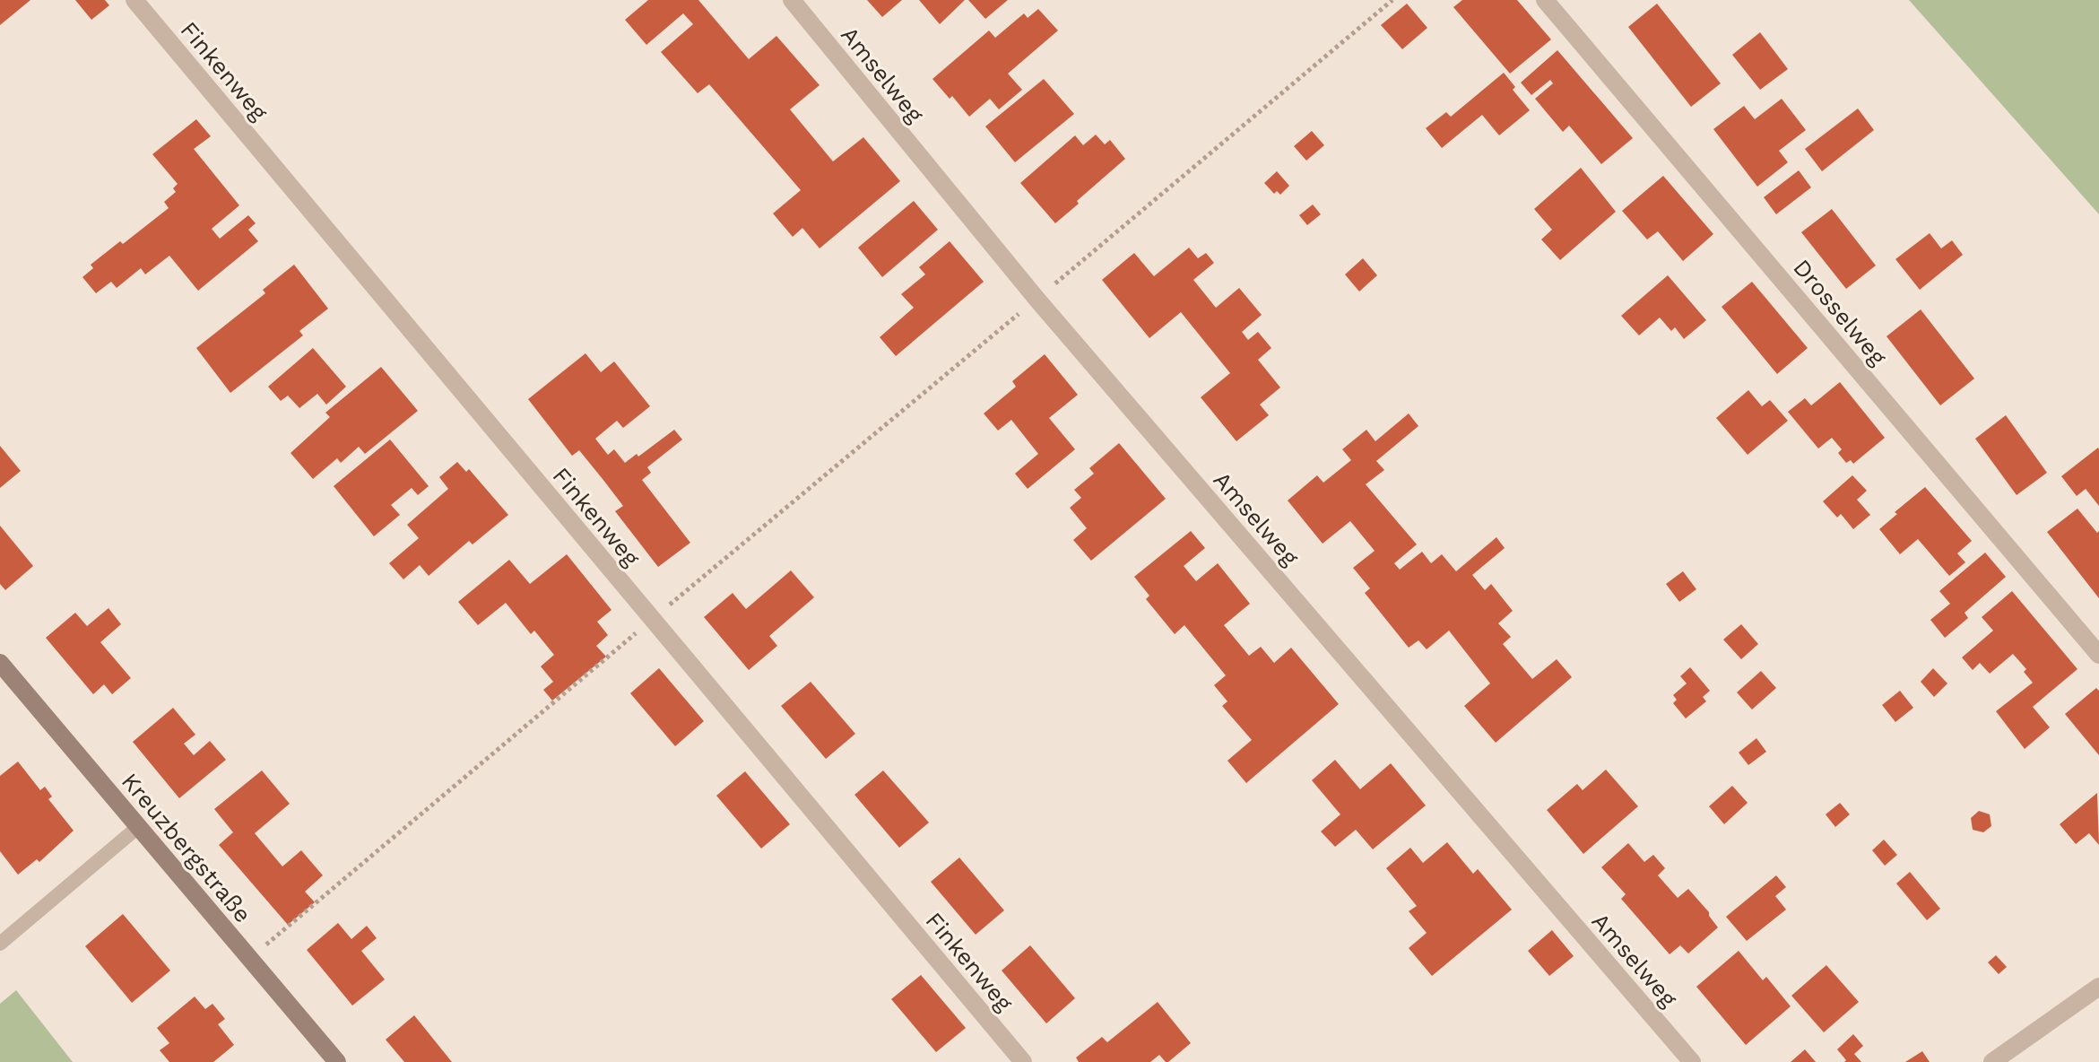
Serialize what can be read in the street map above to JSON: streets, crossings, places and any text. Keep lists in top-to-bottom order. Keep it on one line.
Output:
{"streets":{"street":["Finkenweg","Amselweg","Drosselweg","Kreuzbergstraße"]}}
